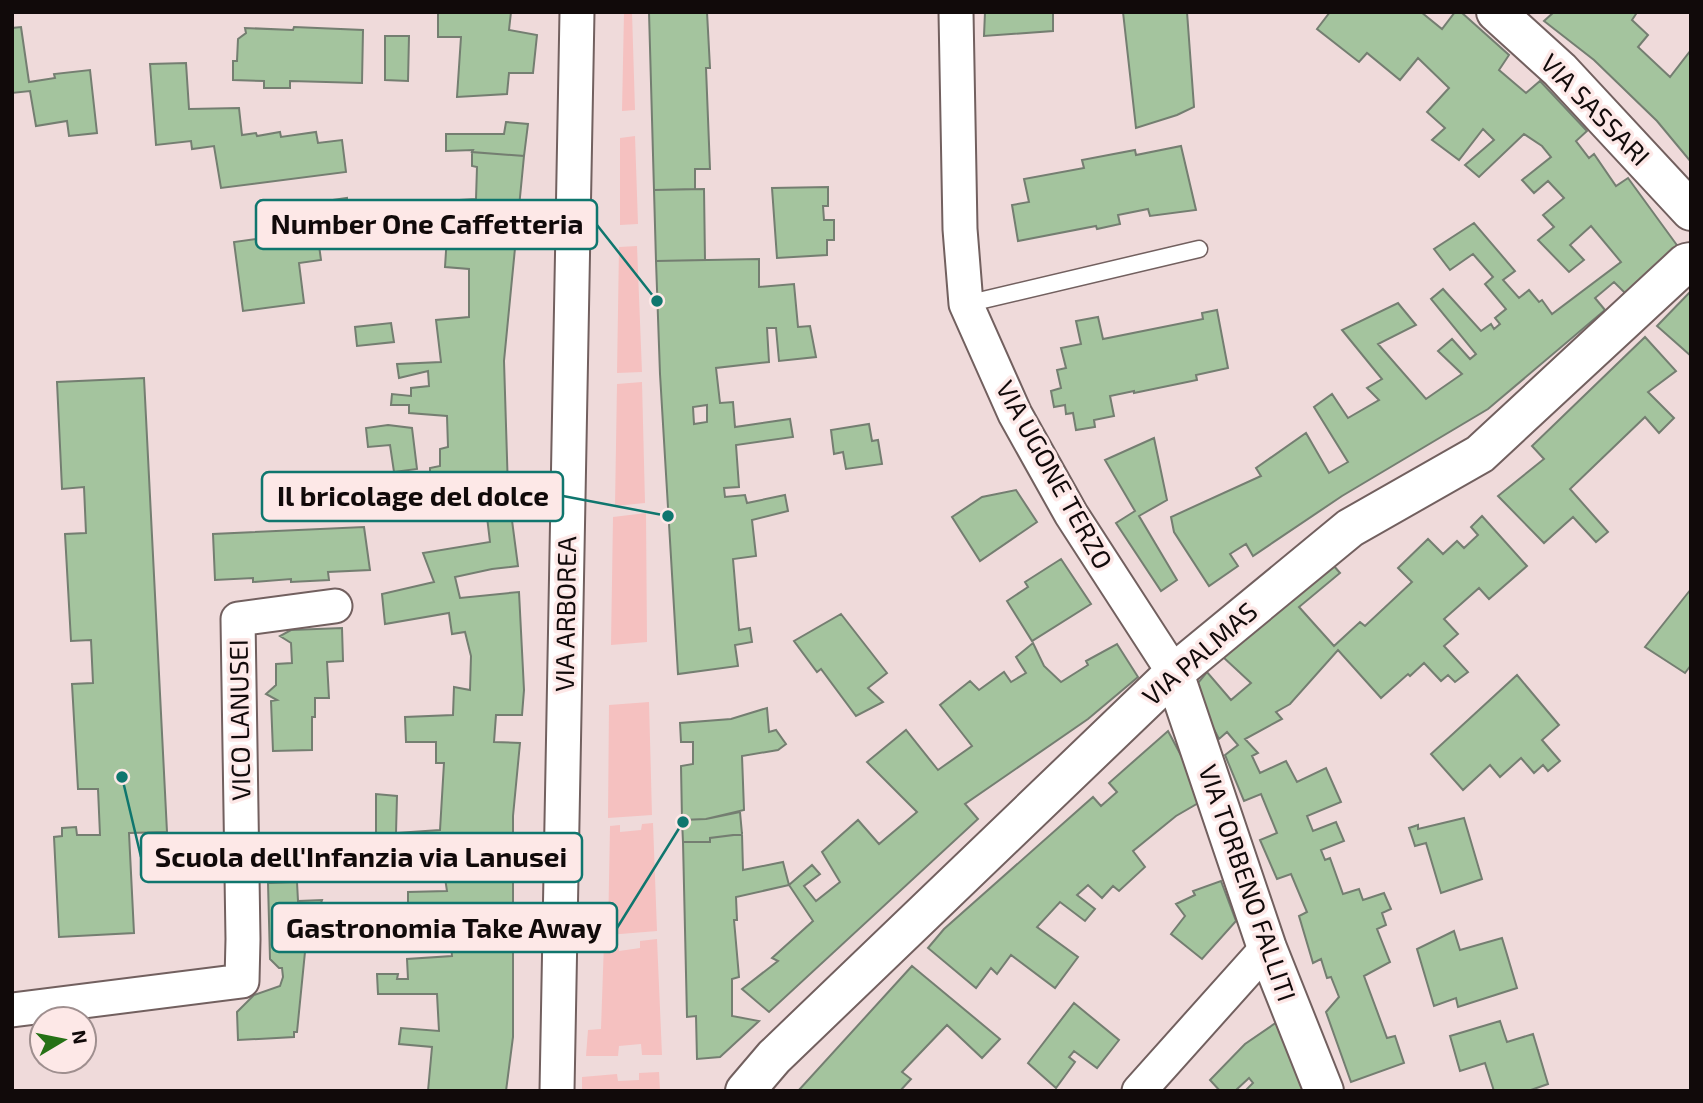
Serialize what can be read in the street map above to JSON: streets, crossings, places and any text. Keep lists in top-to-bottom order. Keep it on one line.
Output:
{"streets":{"street":["VIA SASSARI","VIA UGONE TERZO","VIA ARBOREA","VIA PALMAS","VICO LANUSEI","VIA TORBENO FALLITI"]},"crossings":[["VIA UGONE TERZO","VIA PALMAS"],["VIA UGONE TERZO","VIA TORBENO FALLITI"],["VIA PALMAS","VIA TORBENO FALLITI"]],"places":["Number One Caffetteria","Il bricolage del dolce","Scuola dell'Infanzia via Lanusei","Gastronomia Take Away"],"north":"right"}
